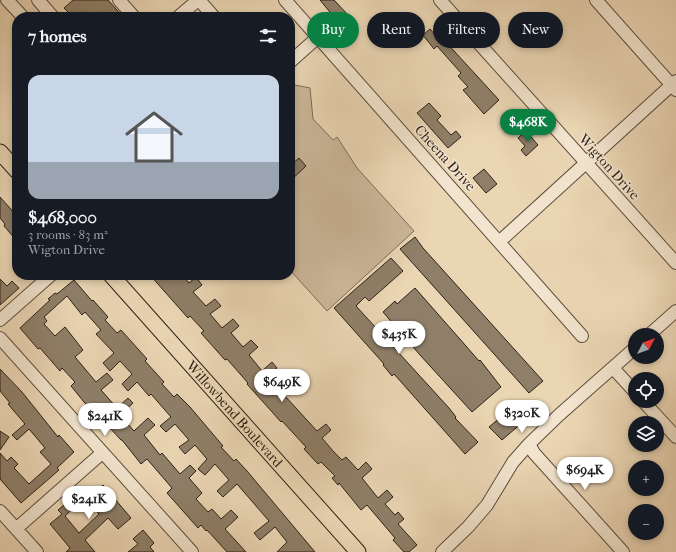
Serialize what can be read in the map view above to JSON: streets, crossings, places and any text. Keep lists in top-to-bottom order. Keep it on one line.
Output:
{"streets":{"main road":["Willowbend Boulevard"],"street":["Cheena Drive","Wigton Drive"]},"north":"top right","page":{"chip":["Buy","Rent","Filters","New"],"heading":"7 homes","list":[{"name":"$468,000","note":"3 rooms · 83 m² · Wigton Drive"}],"price":["$468K","$435K","$649K","$320K","$241K","$694K","$241K"],"map_buttons":["+","−"]}}
